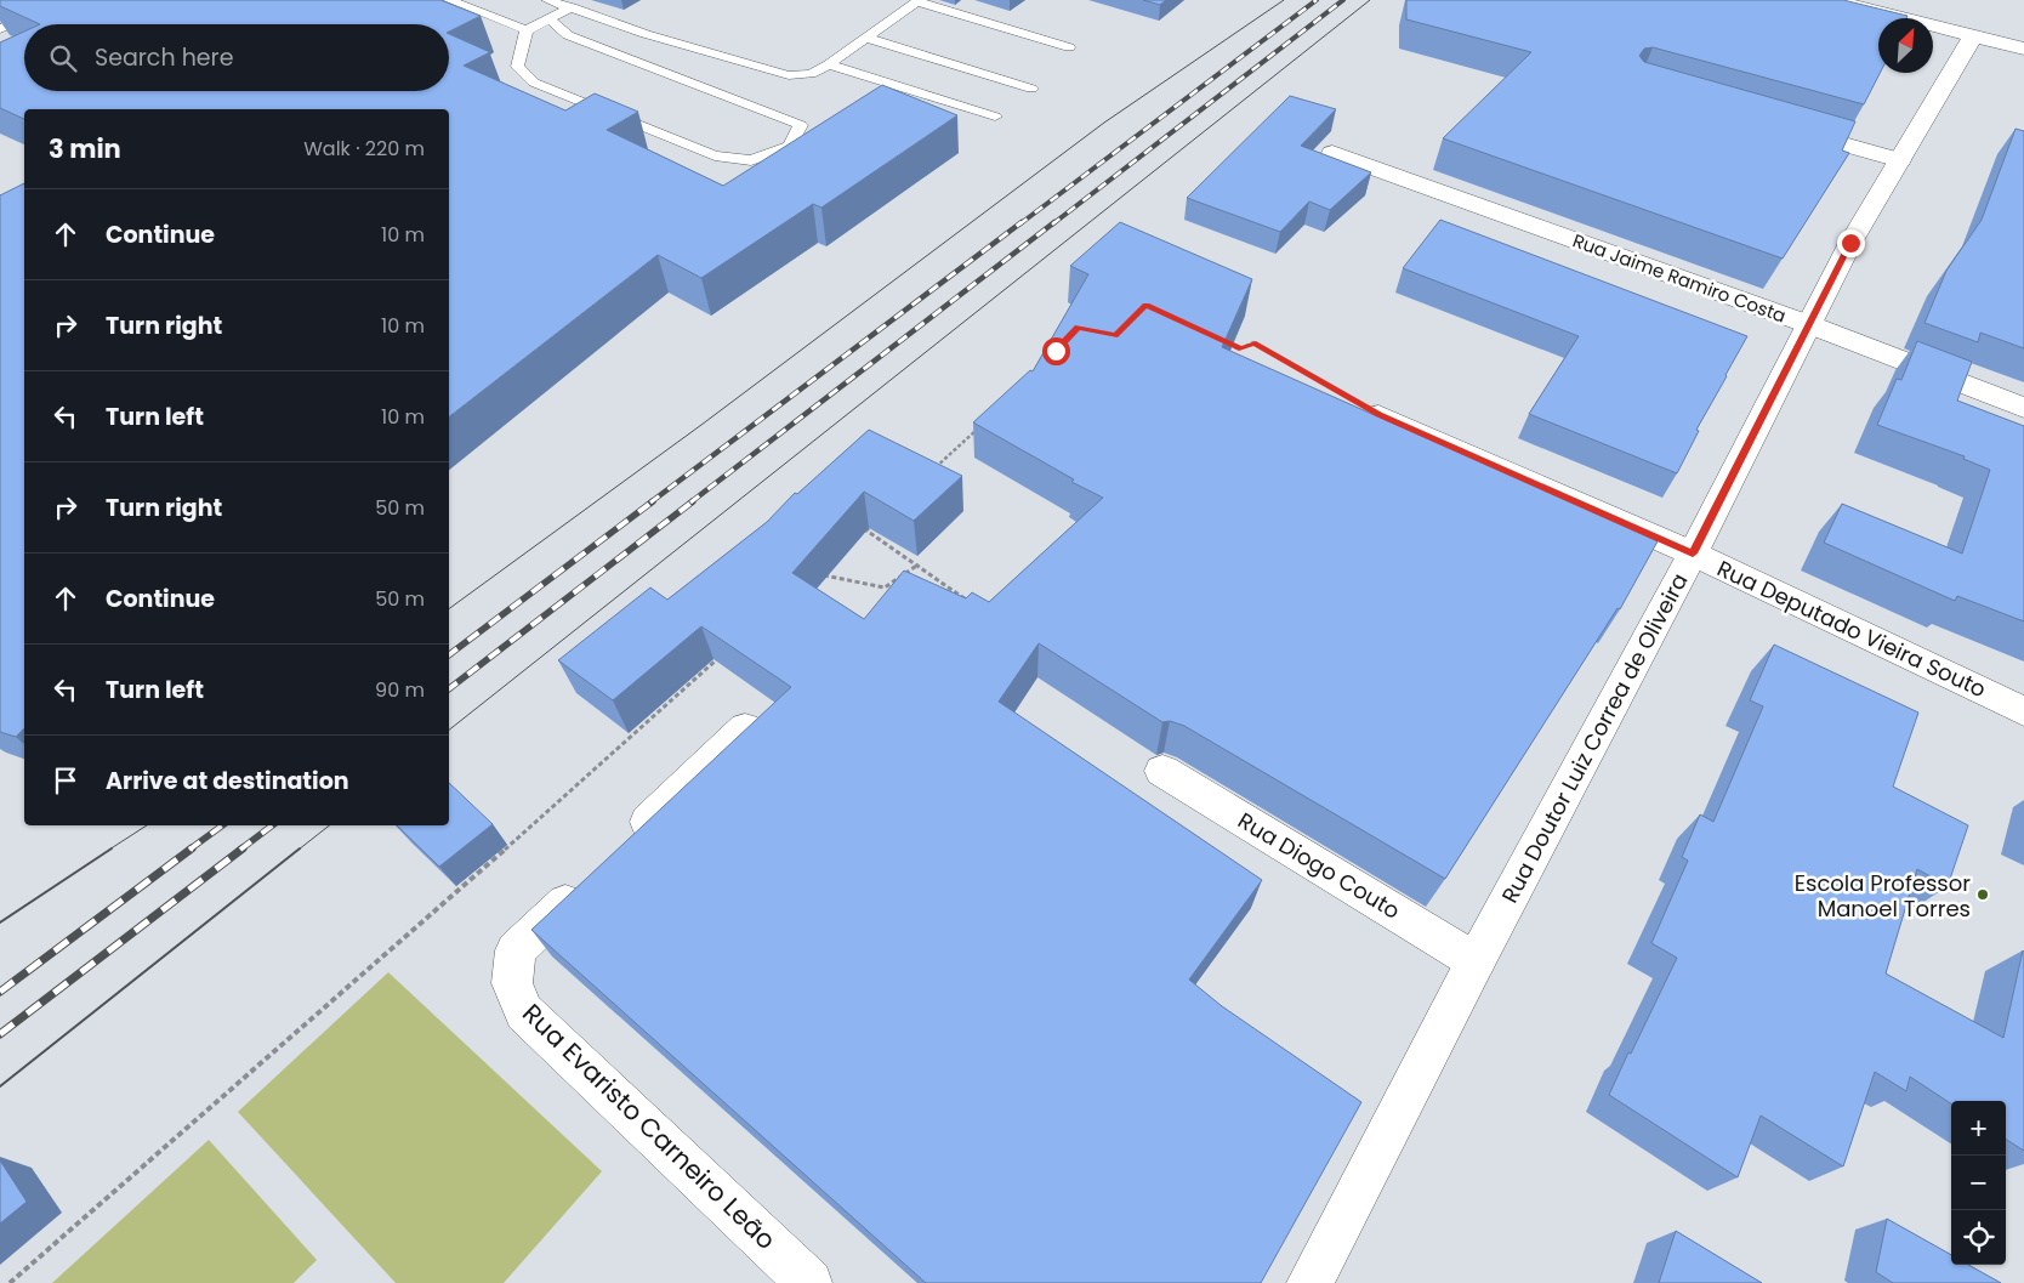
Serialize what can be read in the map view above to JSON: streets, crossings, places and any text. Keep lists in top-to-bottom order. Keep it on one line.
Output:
{"streets":{"street":["Rua Jaime Ramiro Costa","Rua Deputado Vieira Souto","Rua Doutor Luiz Correa de Oliveira","Rua Diogo Couto","Rua Evaristo Carneiro Leão"]},"crossings":[["Rua Jaime Ramiro Costa","Rua Doutor Luiz Correa de Oliveira"],["Rua Deputado Vieira Souto","Rua Doutor Luiz Correa de Oliveira"],["Rua Doutor Luiz Correa de Oliveira","Rua Diogo Couto"]],"places":["Escola Professor Manoel Torres"],"north":"top right","page":{"search":"Search here","heading":["3 min","Walk · 220 m"],"list":[["Continue","10 m"],["Turn right","10 m"],["Turn left","10 m"],["Turn right","50 m"],["Continue","50 m"],["Turn left","90 m"],"Arrive at destination"],"map_buttons":["+","−"]}}
